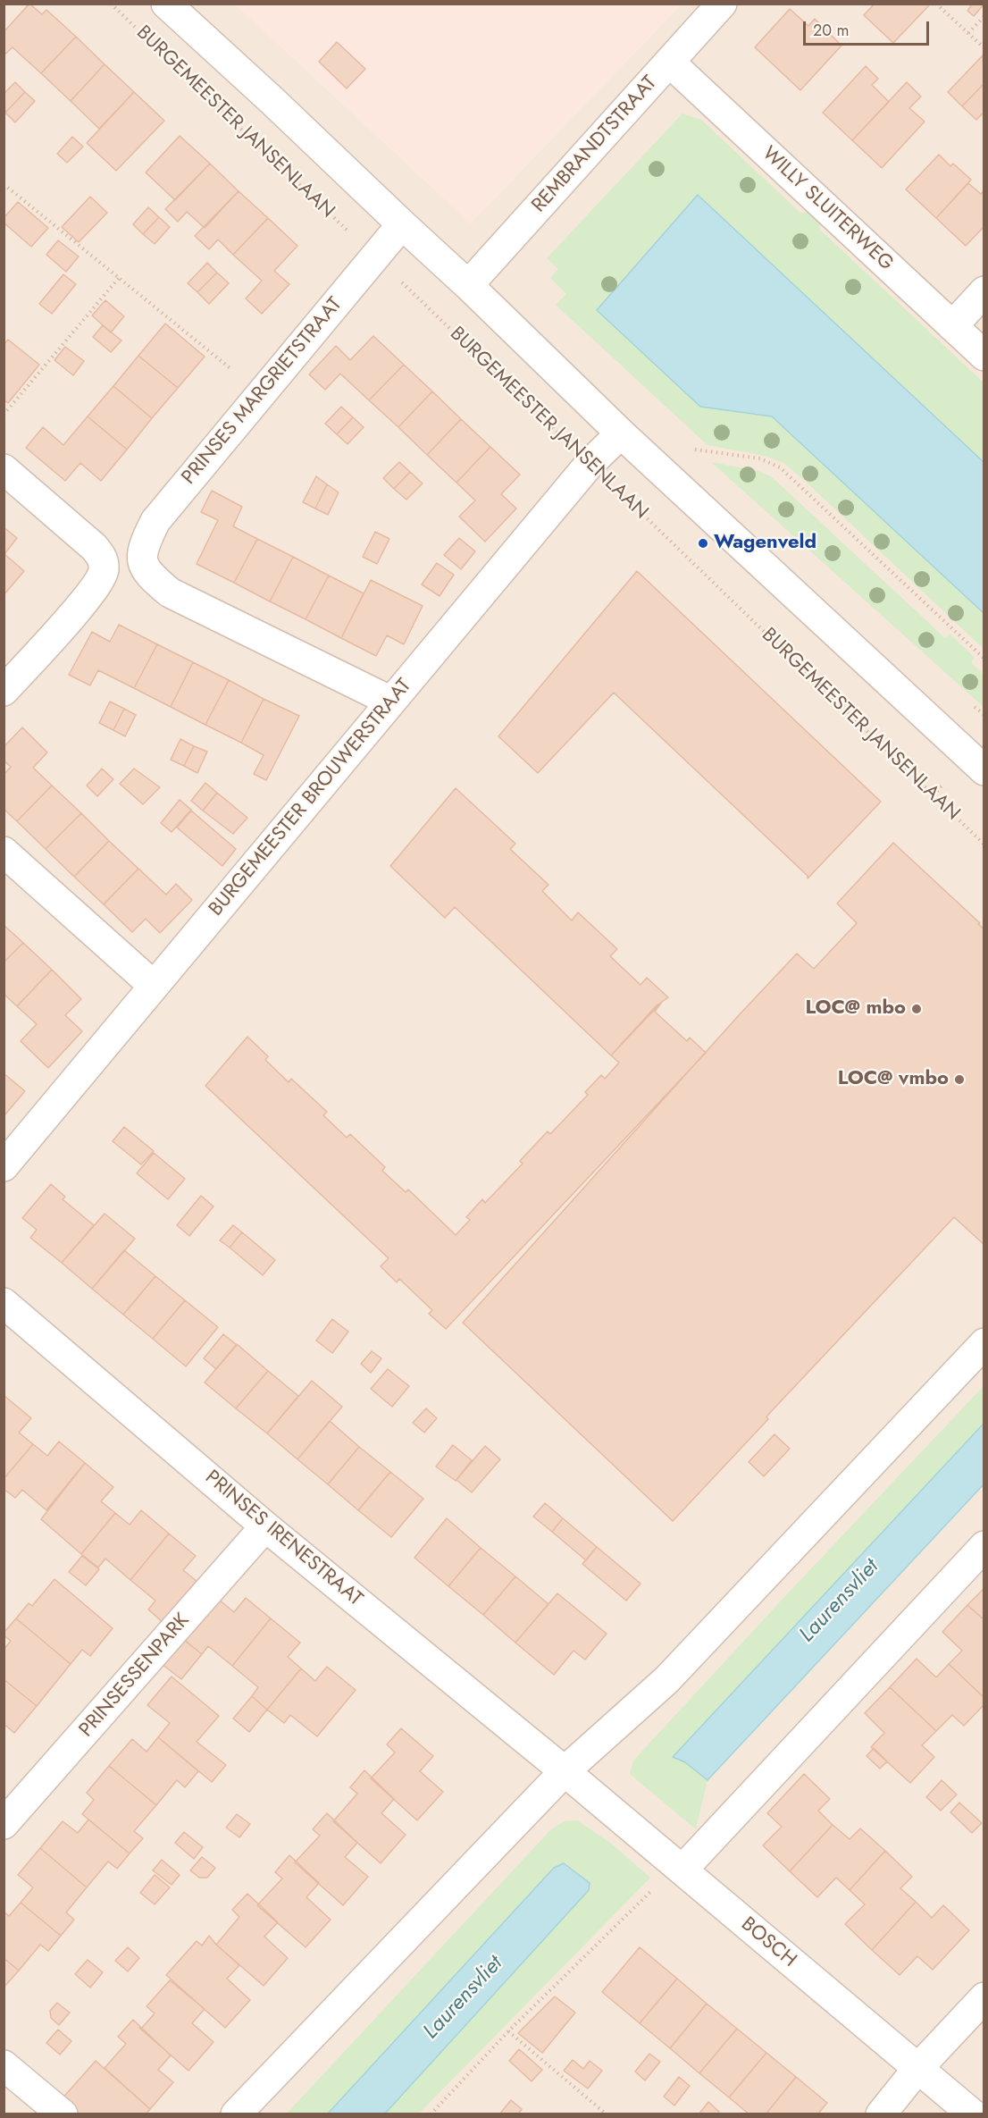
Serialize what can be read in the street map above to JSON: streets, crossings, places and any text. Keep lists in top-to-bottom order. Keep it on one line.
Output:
{"streets":{"street":["BURGEMEESTER JANSENLAAN","REMBRANDTSTRAAT","WILLY SLUITERWEG","PRINSES MARGRIETSTRAAT","BURGEMEESTER BROUWERSTRAAT","PRINSES IRENESTRAAT","PRINSESSENPARK","BOSCH"]},"crossings":[["BURGEMEESTER JANSENLAAN","REMBRANDTSTRAAT"],["BURGEMEESTER JANSENLAAN","PRINSES MARGRIETSTRAAT"],["BURGEMEESTER JANSENLAAN","BURGEMEESTER BROUWERSTRAAT"],["REMBRANDTSTRAAT","WILLY SLUITERWEG"],["PRINSES MARGRIETSTRAAT","BURGEMEESTER BROUWERSTRAAT"],["PRINSES IRENESTRAAT","PRINSESSENPARK"],["PRINSES IRENESTRAAT","BOSCH"]],"water":["Laurensvliet"],"places":["Wagenveld","LOC@ mbo","LOC@ vmbo"],"scale_bar":"20 m"}
